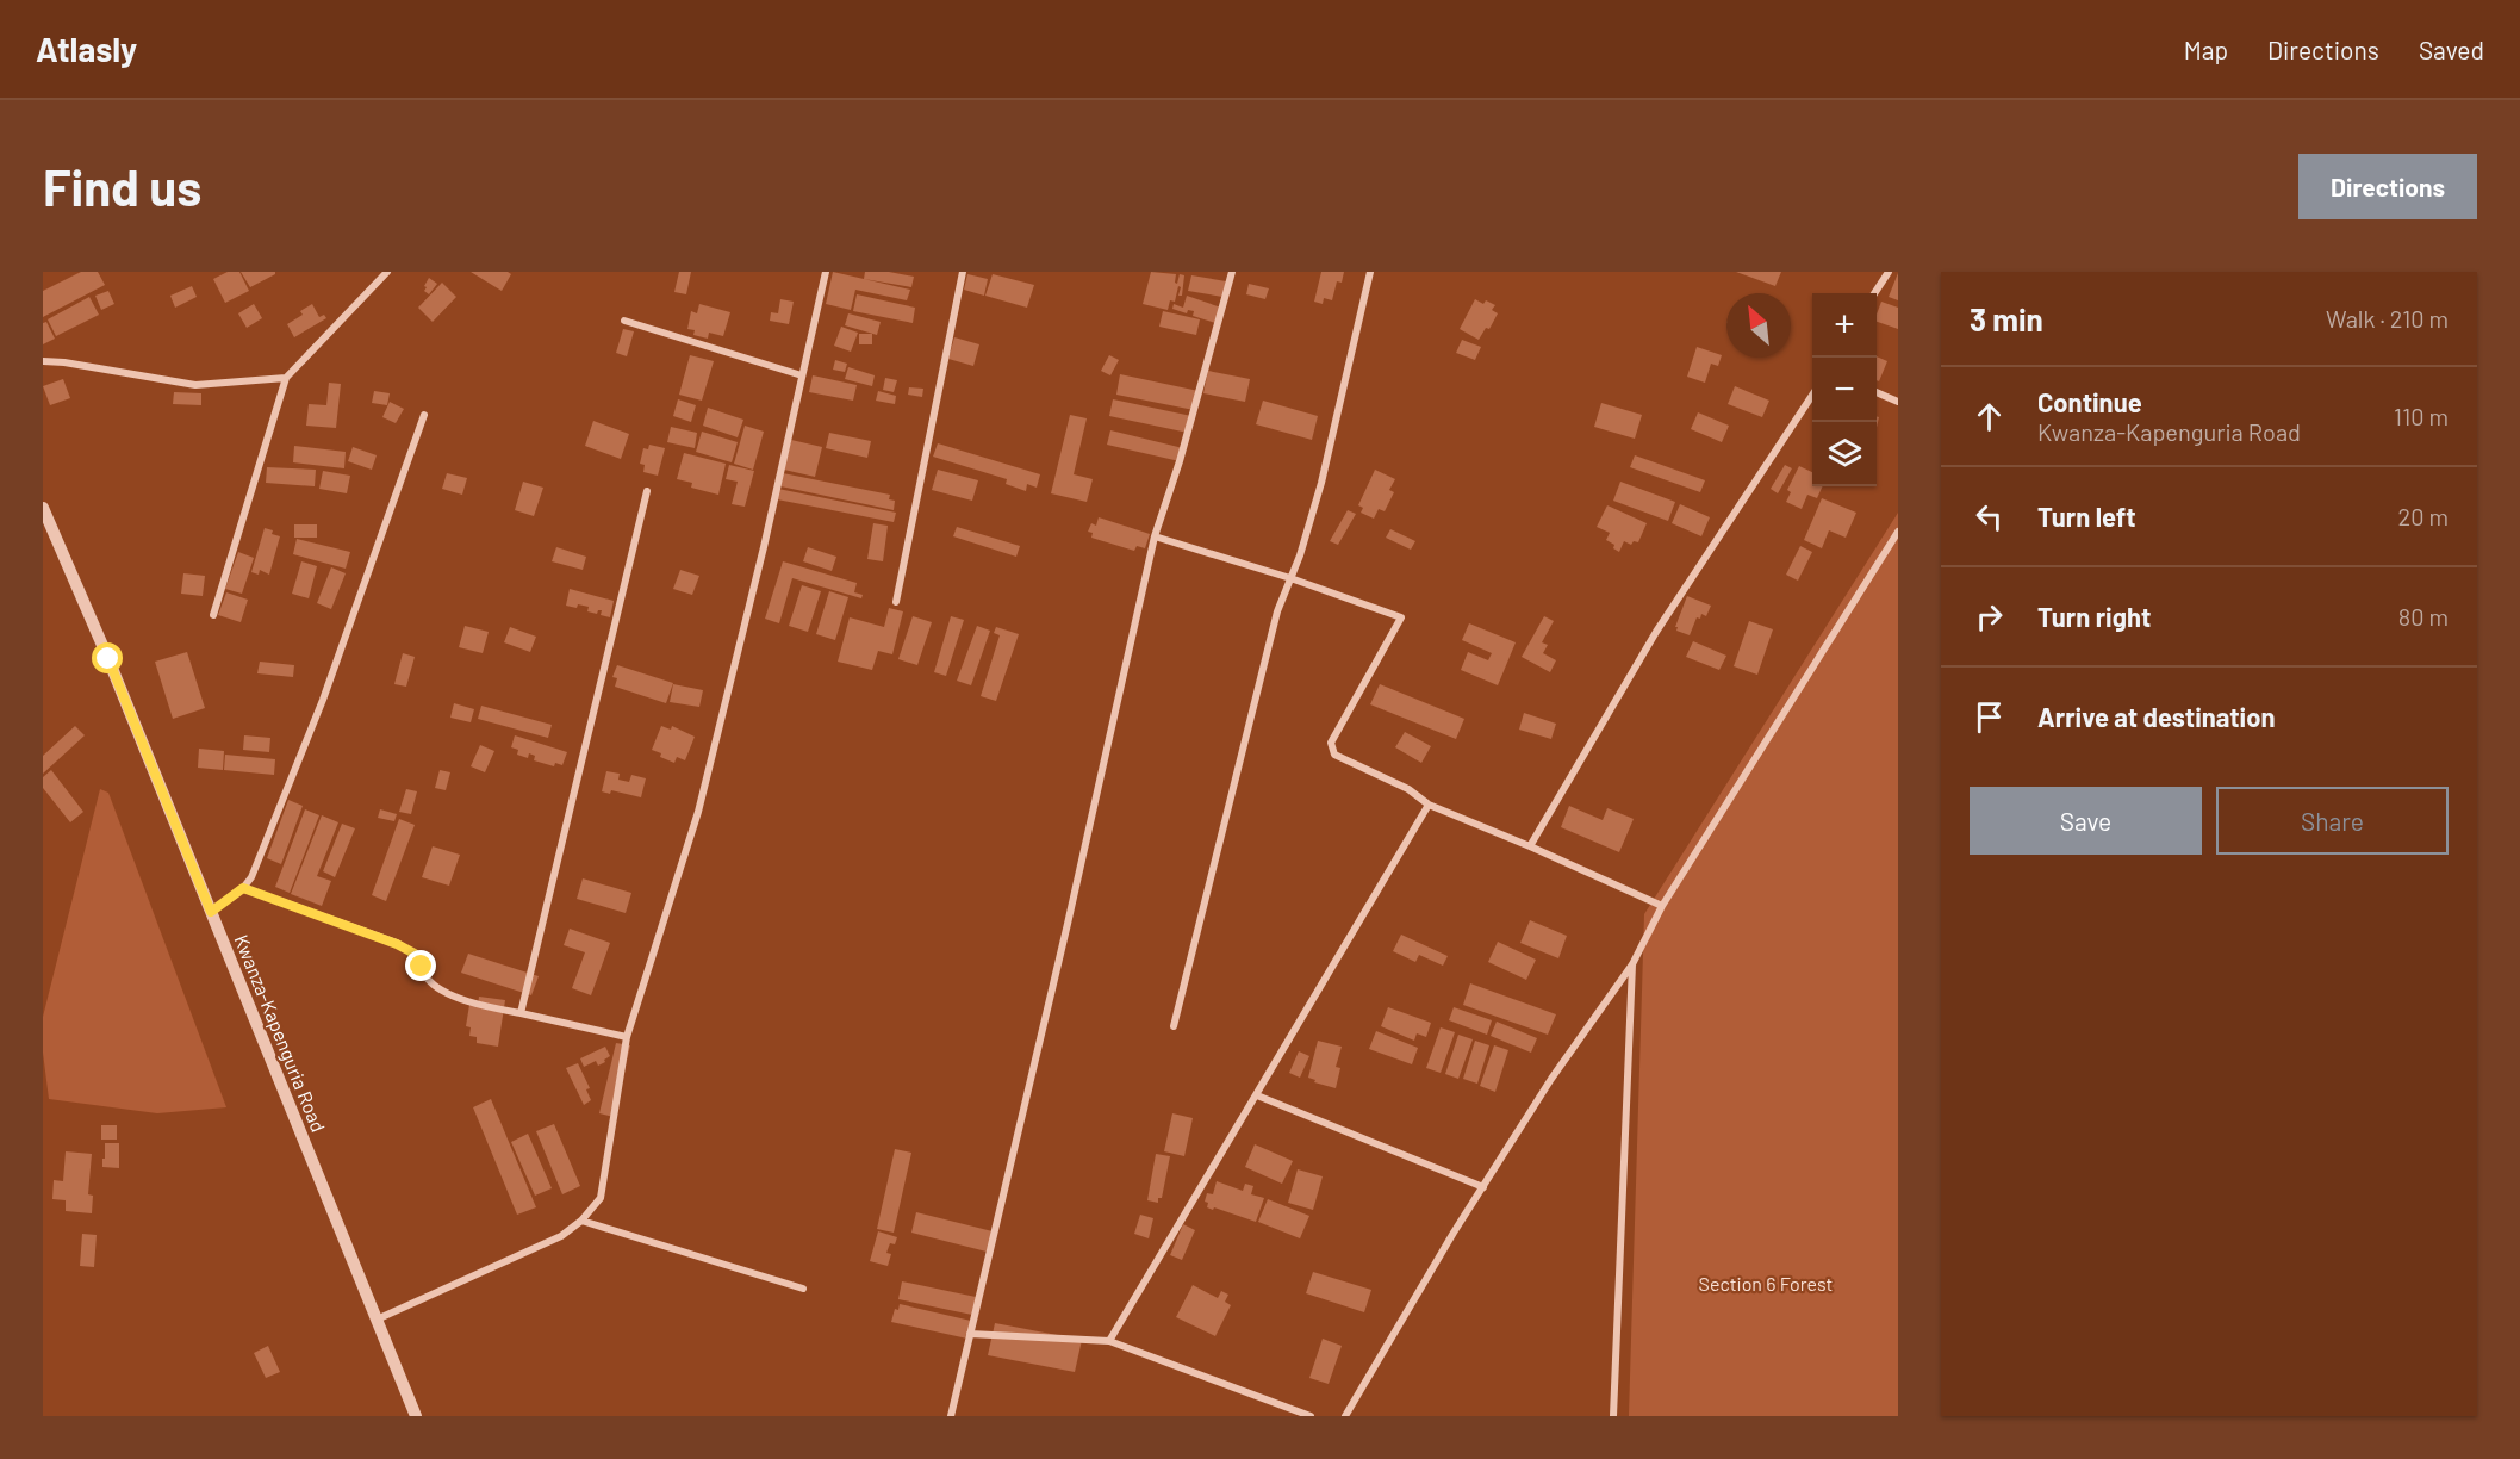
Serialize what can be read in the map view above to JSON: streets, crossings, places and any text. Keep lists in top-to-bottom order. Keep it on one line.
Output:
{"streets":{"street":["Kwanza-Kapenguria Road"]},"parks":["Section 6 Forest"],"north":"top left","page":{"header":"Atlasly","nav":["Map","Directions","Saved"],"buttons":["Directions",["Save","Share"]],"title":"Find us","heading":["3 min","Walk · 210 m"],"map_buttons":["+","−"],"list":[["Continue","Kwanza-Kapenguria Road","110 m"],["Turn left","20 m"],["Turn right","80 m"],"Arrive at destination"]}}
